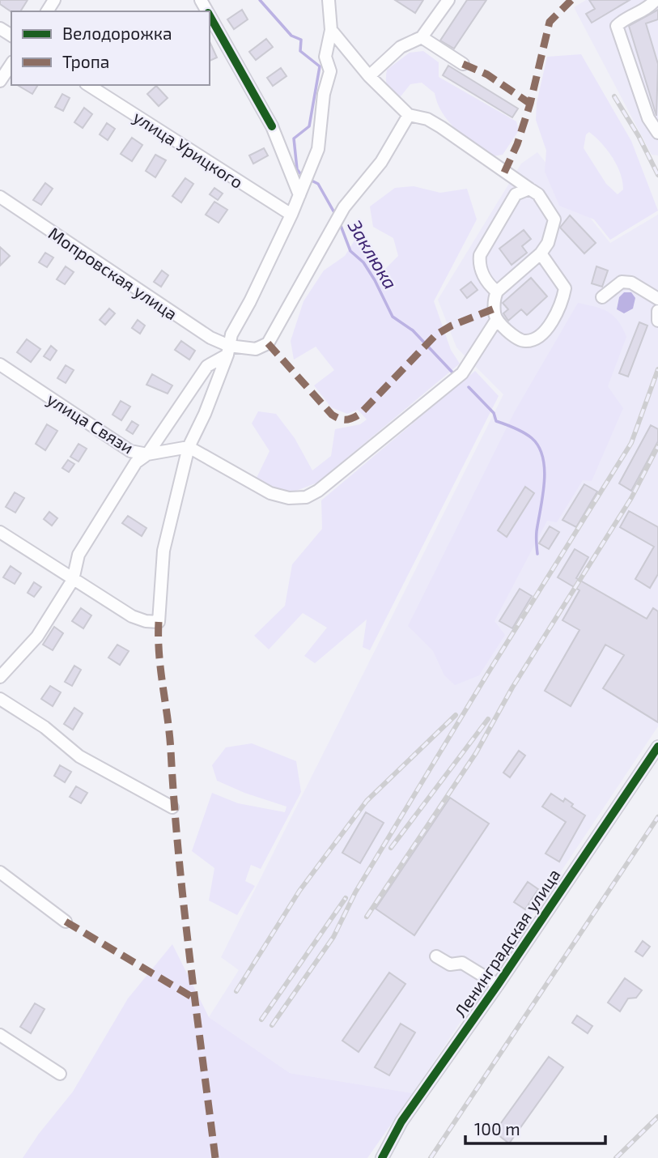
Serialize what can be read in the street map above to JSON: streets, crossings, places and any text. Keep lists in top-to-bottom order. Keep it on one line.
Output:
{"streets":{"street":["улица Урицкого","Мопровская улица","улица Связи","Ленинградская улица"]},"water":["Заклюка"],"legend":["Велодорожка","Тропа"],"scale_bar":"100 m"}
